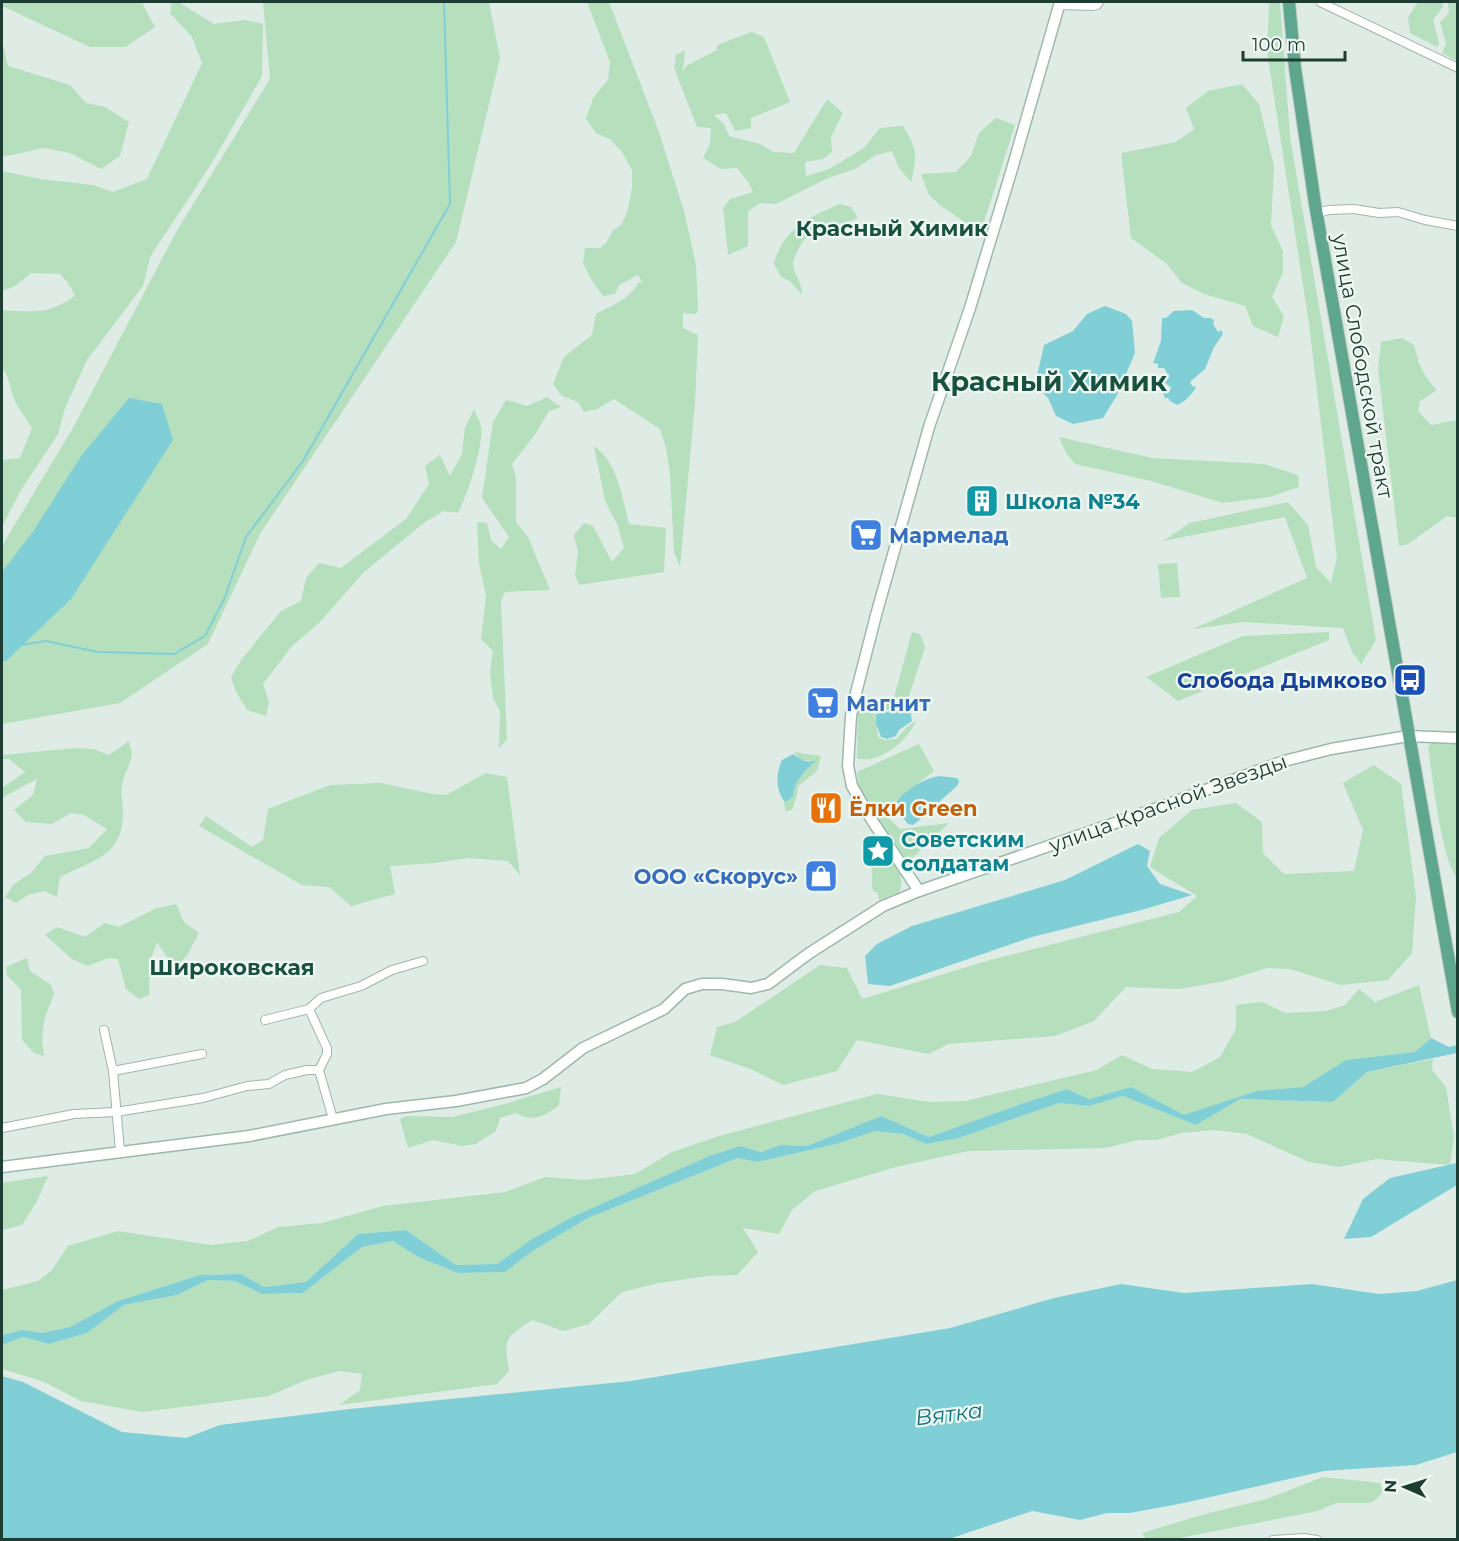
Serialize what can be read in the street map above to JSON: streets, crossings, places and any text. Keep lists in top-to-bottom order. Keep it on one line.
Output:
{"streets":{"main road":["улица Слободской тракт"],"street":["улица Красной Звезды"]},"crossings":[["улица Слободской тракт","улица Красной Звезды"]],"districts":["Красный Химик","Красный Химик","Широковская"],"water":["Вятка"],"places":{"building":["Школа №34"],"supermarket":["Мармелад","Магнит"],"bus stop":["Слобода Дымково"],"restaurant":["Ёлки Green"],"place":["Советским солдатам"],"shop":["ООО «Скорус»"]},"scale_bar":"100 m","north":"left"}
